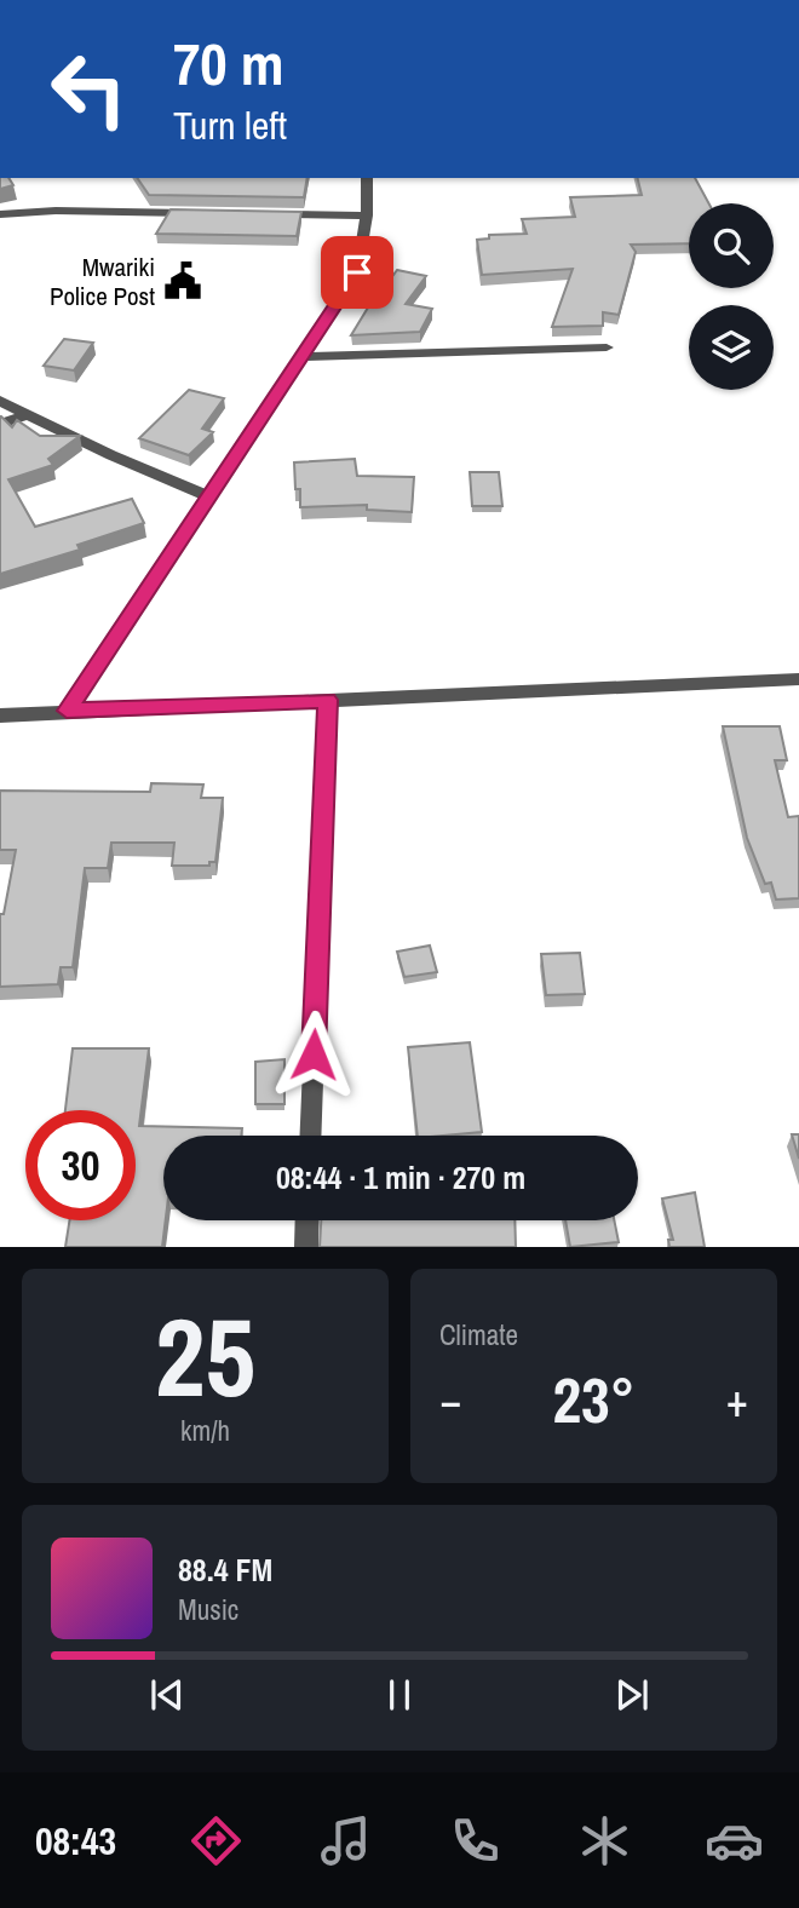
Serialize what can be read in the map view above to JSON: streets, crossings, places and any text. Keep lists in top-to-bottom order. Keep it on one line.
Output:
{"places":{"public building":["Mwariki Police Post"]},"page":{"turn":["70 m","Turn left"],"limit":"30","trip":"08:44 · 1 min · 270 m","tile":[["25","km/h"],"Climate"],"heat":["−","23°","+"],"song":["88.4 FM","Music"],"tabs":"08:43"}}
